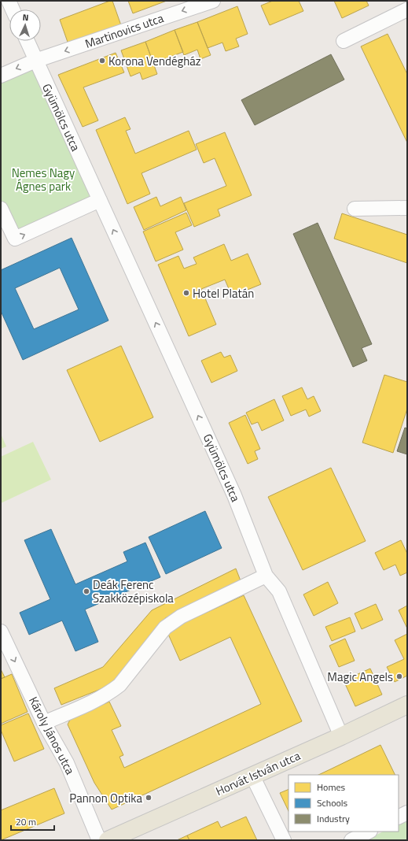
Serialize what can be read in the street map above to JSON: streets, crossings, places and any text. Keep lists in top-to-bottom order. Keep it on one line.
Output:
{"streets":{"main road":["Horvát István utca"],"street":["Martinovics utca","Gyümölcs utca","Károly János utca"]},"crossings":[["Martinovics utca","Gyümölcs utca"],["Gyümölcs utca","Horvát István utca"]],"one_way":["Martinovics utca","Gyümölcs utca","Károly János utca"],"parks":["Nemes Nagy Ágnes park"],"places":["Korona Vendégház","Hotel Platán","Deák Ferenc Szakközépiskola","Magic Angels","Pannon Optika"],"legend":["Homes","Schools","Industry"],"scale_bar":"20 m","north":"top"}
